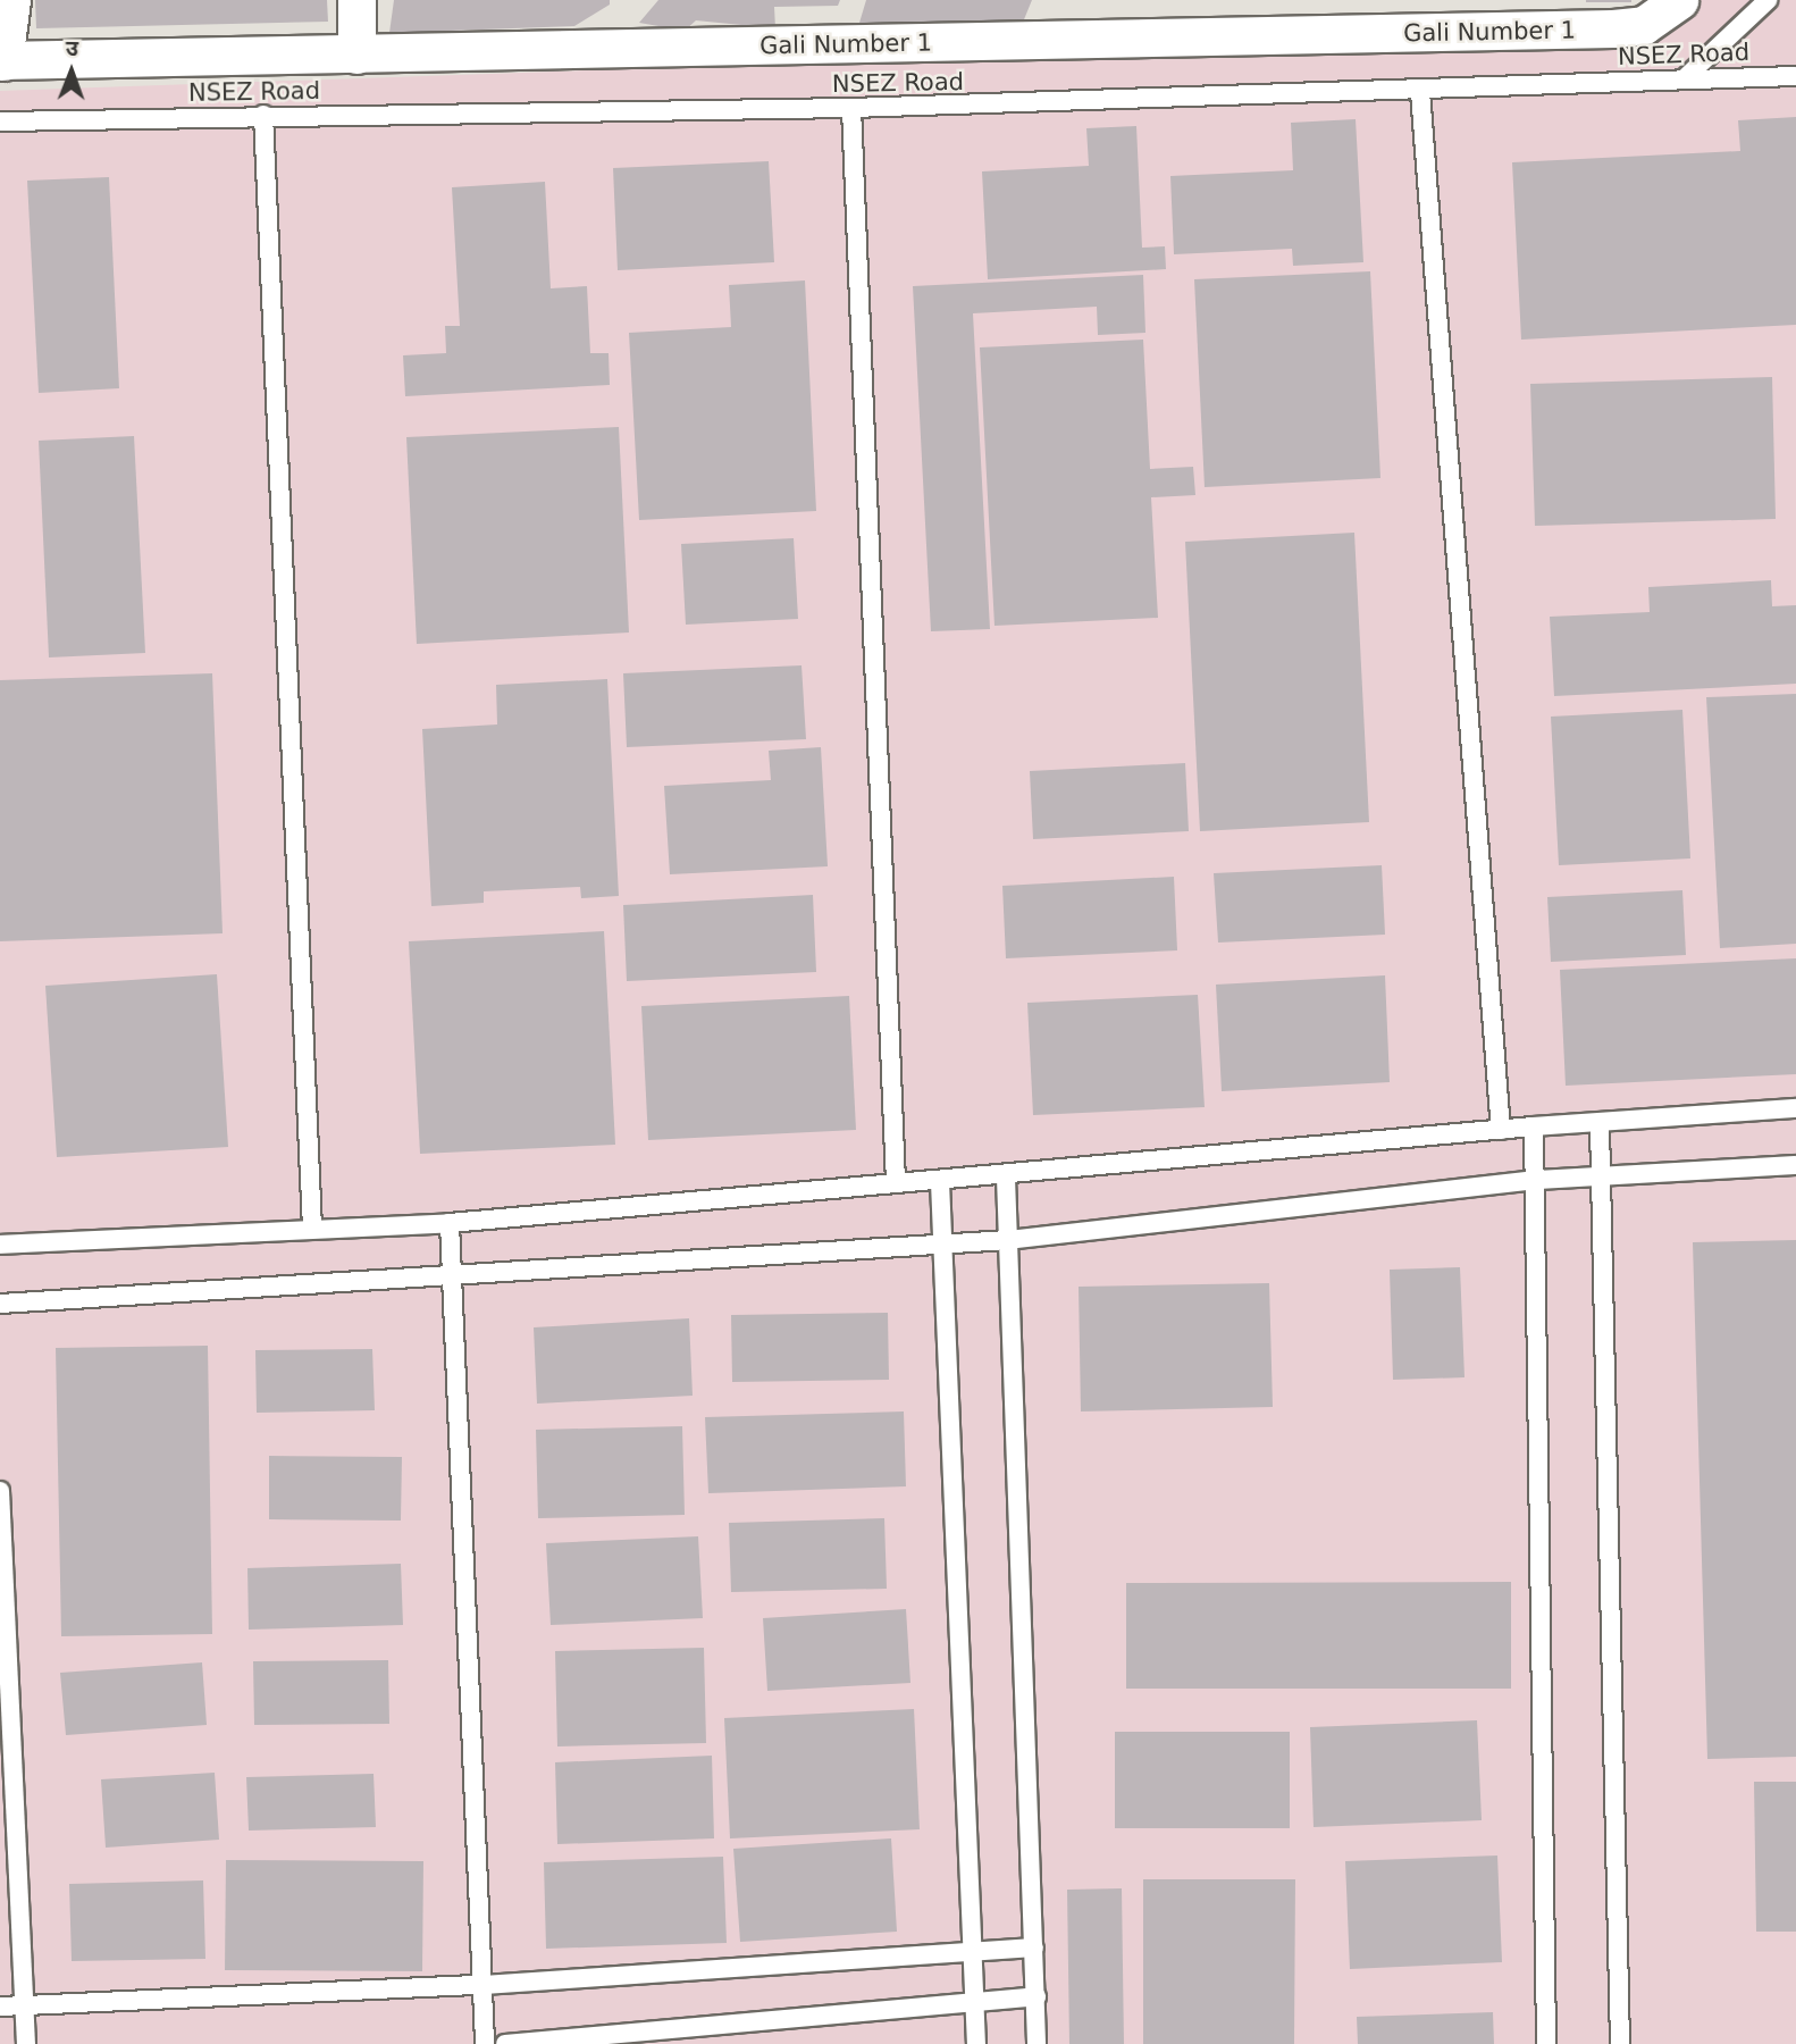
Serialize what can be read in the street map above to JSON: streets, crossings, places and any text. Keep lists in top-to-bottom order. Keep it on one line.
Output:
{"streets":{"street":["Gali Number 1"],"lane":["NSEZ Road"]},"north":"top"}
